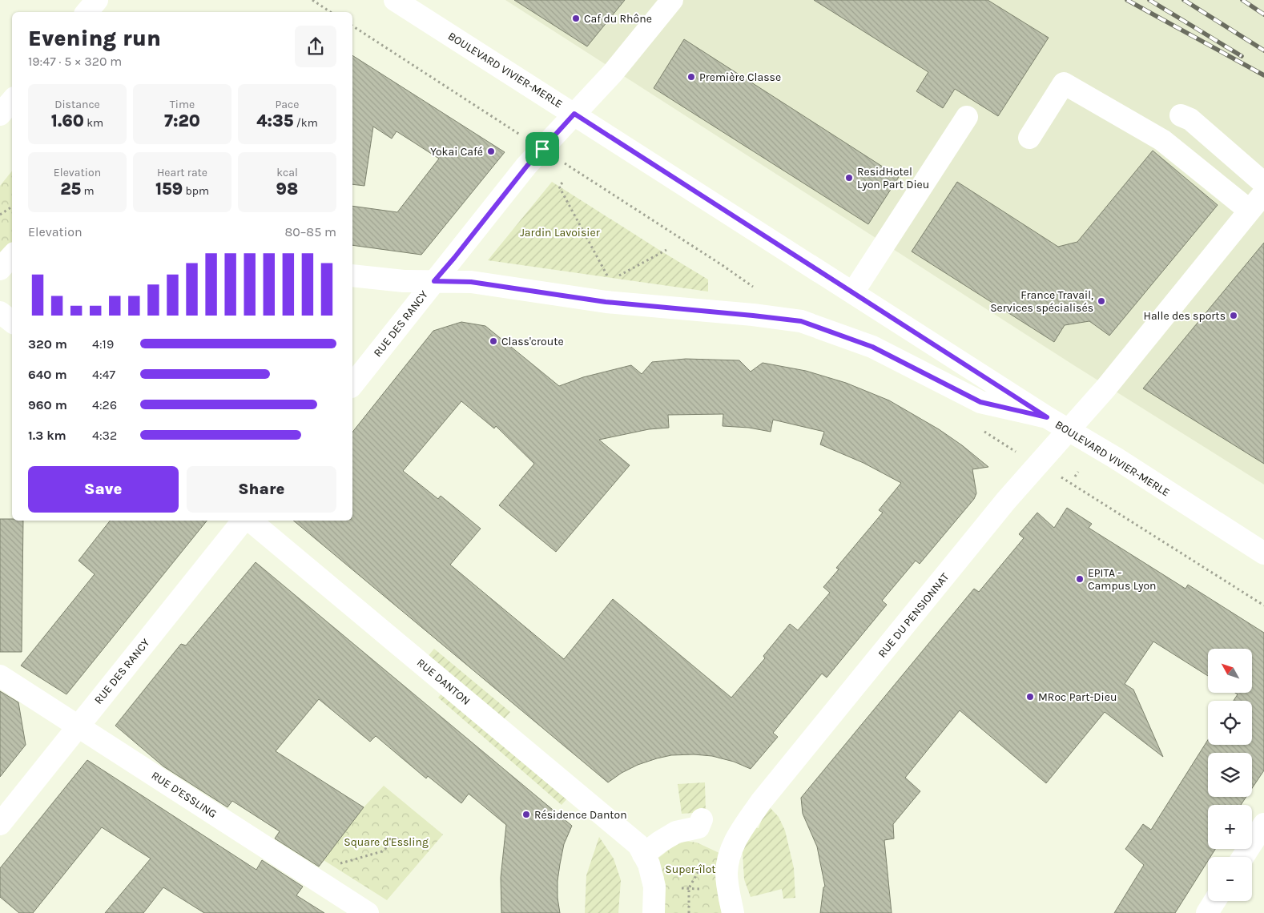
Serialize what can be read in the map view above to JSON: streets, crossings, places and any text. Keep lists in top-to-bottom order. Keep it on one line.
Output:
{"streets":{"street":["BOULEVARD VIVIER-MERLE","RUE DES RANCY","RUE DU PENSIONNAT","RUE DANTON","RUE D'ESSLING"]},"crossings":[["BOULEVARD VIVIER-MERLE","RUE DES RANCY"],["BOULEVARD VIVIER-MERLE","RUE DU PENSIONNAT"],["RUE DES RANCY","RUE D'ESSLING"]],"parks":["Jardin Lavoisier","Square d'Essling","Super-îlot"],"places":["Caf du Rhône","Première Classe","Yokai Café","ResidHotel Lyon Part Dieu","France Travail, Services spécialisés","Halle des sports","Class'croute","EPITA - Campus Lyon","MRoc Part-Dieu","Résidence Danton"],"north":"top left","page":{"heading":["Evening run","19:47 · 5 × 320 m"],"stats":[["Distance","1.60 km"],["Time","7:20"],["Pace","4:35 /km"],["Elevation","25 m"],["Heart rate","159 bpm"],["kcal","98"]],"chart":["Elevation","80–85 m"],"list":[{"name":"320 m","note":"4:19"},{"name":"640 m","note":"4:47"},{"name":"960 m","note":"4:26"},{"name":"1.3 km","note":"4:32"}],"buttons":["Save","Share"],"map_buttons":["+","−"]}}
